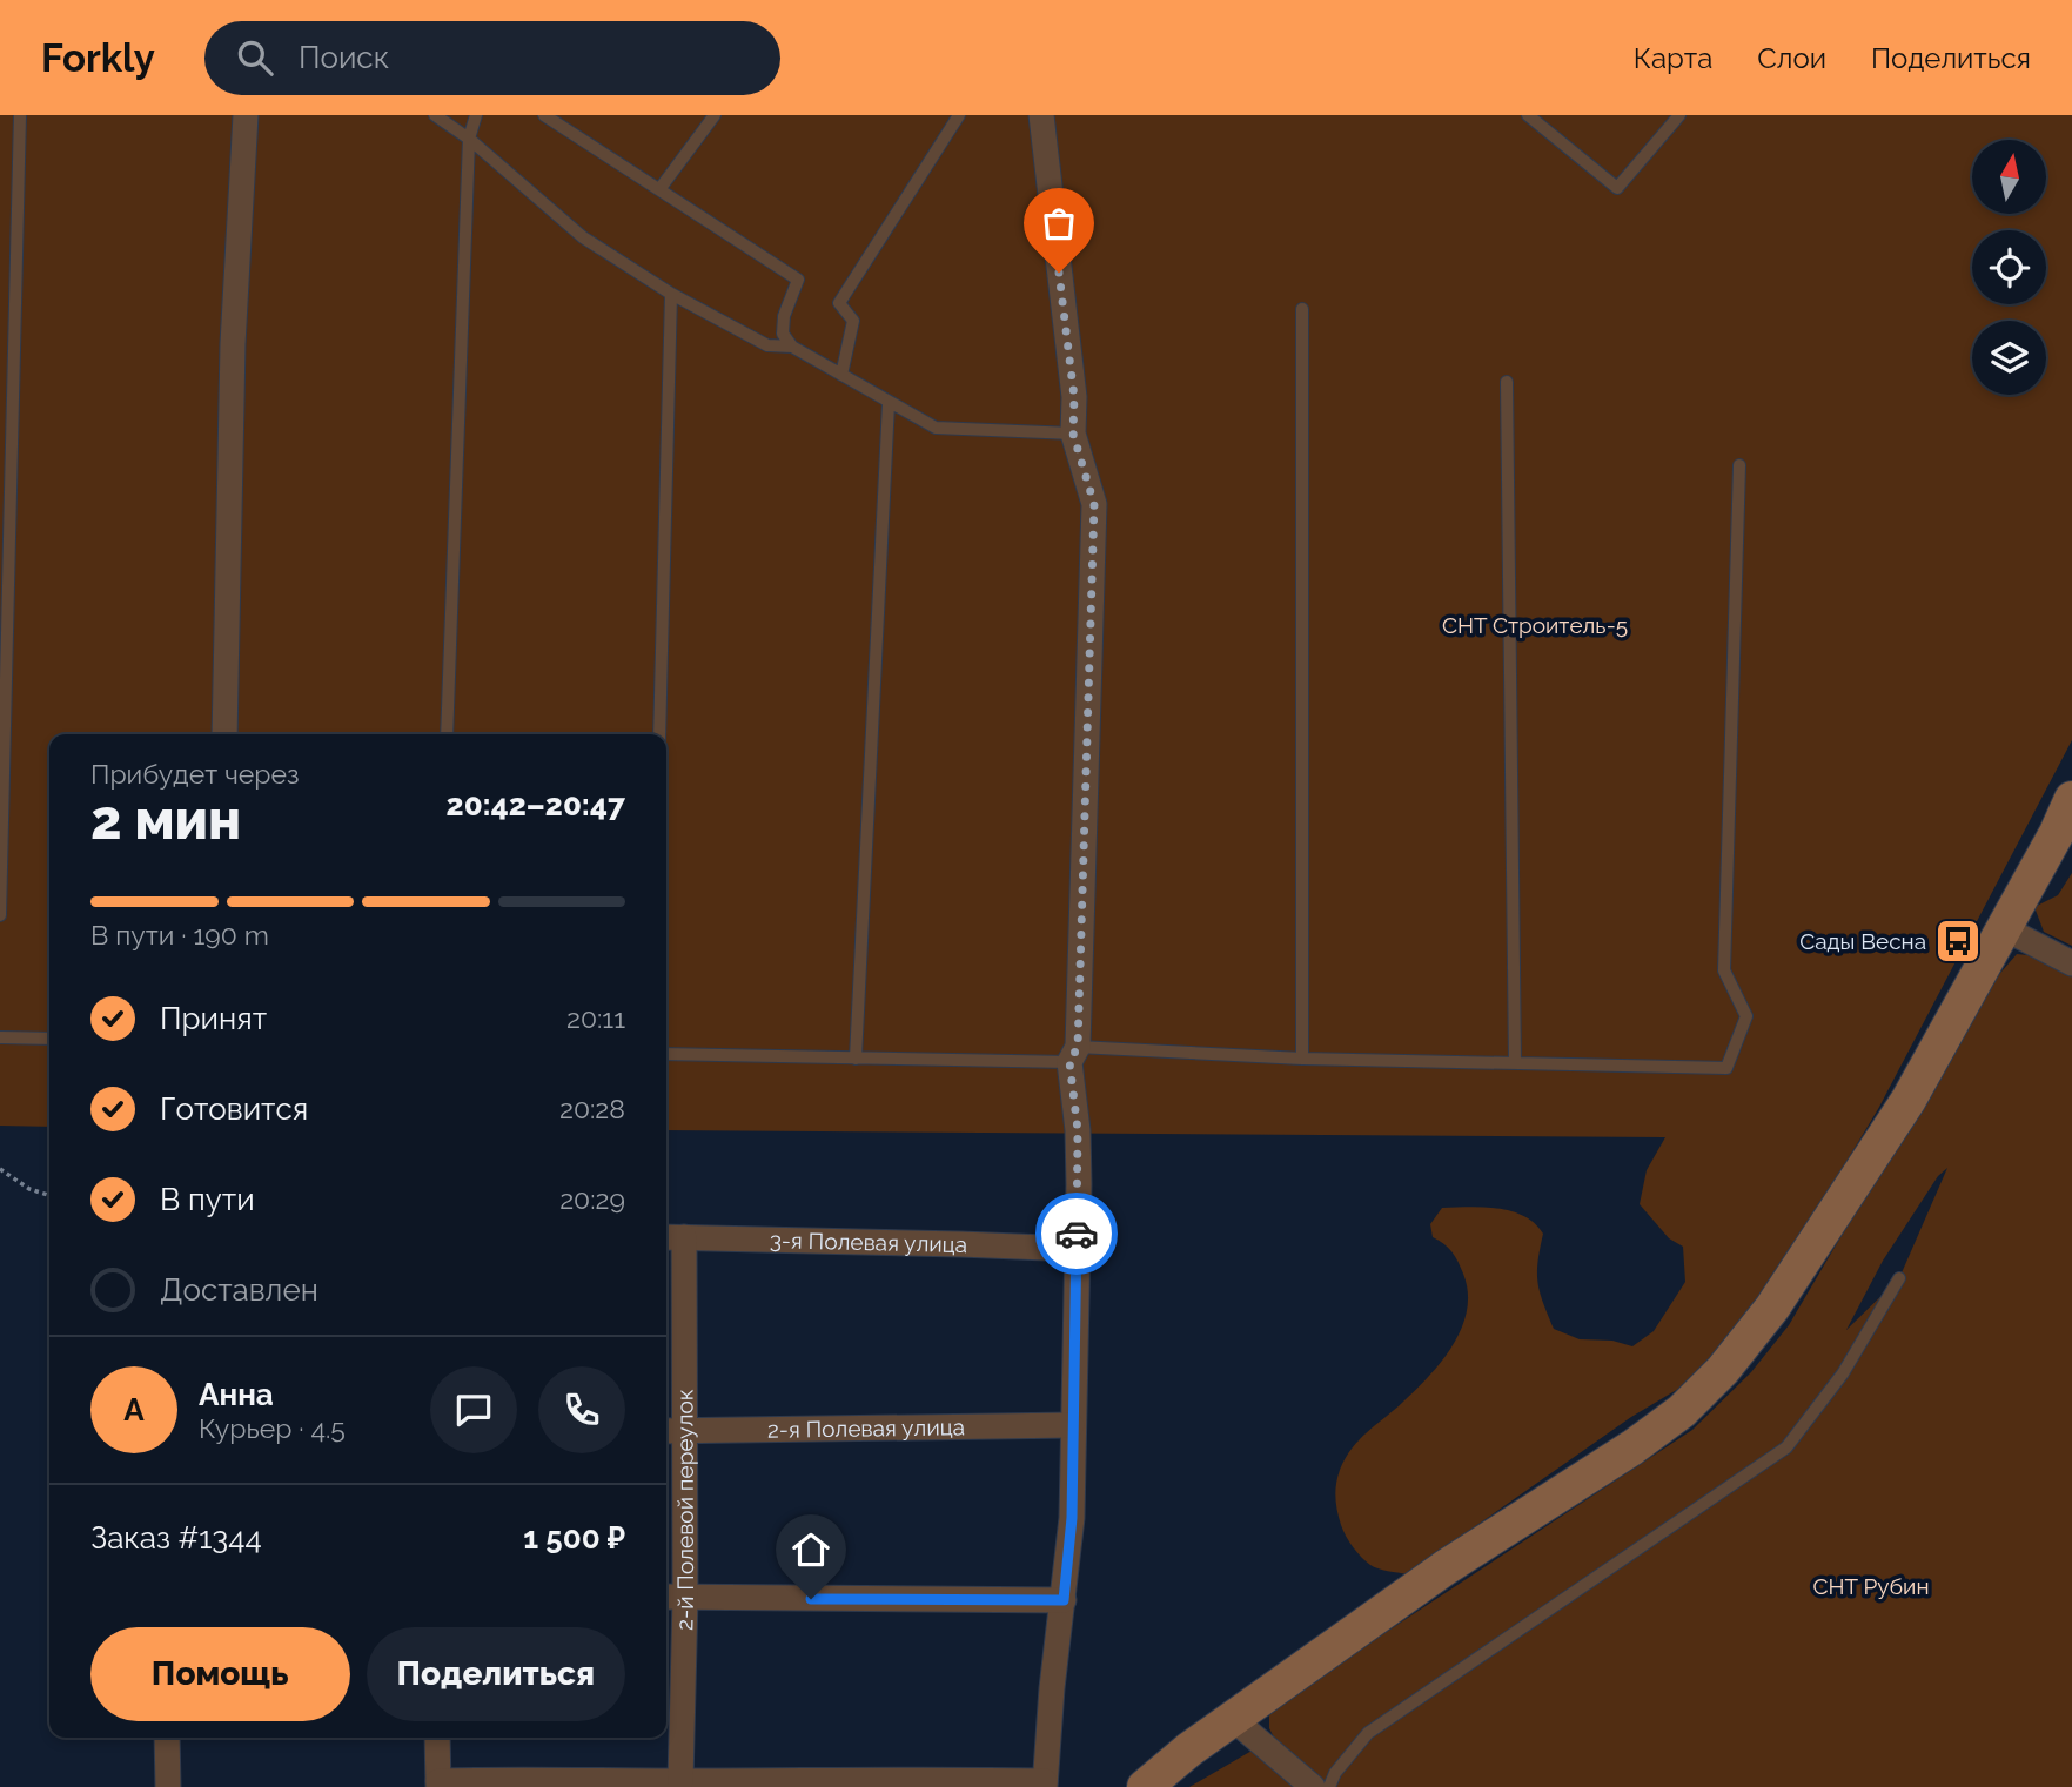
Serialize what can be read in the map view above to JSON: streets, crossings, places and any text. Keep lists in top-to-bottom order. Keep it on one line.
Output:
{"streets":{"street":["3-я Полевая улица","2-я Полевая улица","2-й Полевой переулок"]},"crossings":[["3-я Полевая улица","2-й Полевой переулок"],["2-я Полевая улица","2-й Полевой переулок"]],"parks":["СНТ Строитель-5","СНТ Рубин"],"places":{"bus stop":["Сады Весна"]},"north":"top","page":{"header":"Forkly","search":"Поиск","nav":["Карта","Слои","Поделиться"],"heading":["2 мин","Прибудет через","20:42–20:47"],"panel":["Анна","Курьер · 4.5","Заказ #1344","1 500 ₽"],"bar":"В пути · 190 m","list":[["Принят","20:11"],["Готовится","20:28"],["В пути","20:29"],"Доставлен"],"round":"А","buttons":["Помощь","Поделиться"]}}
